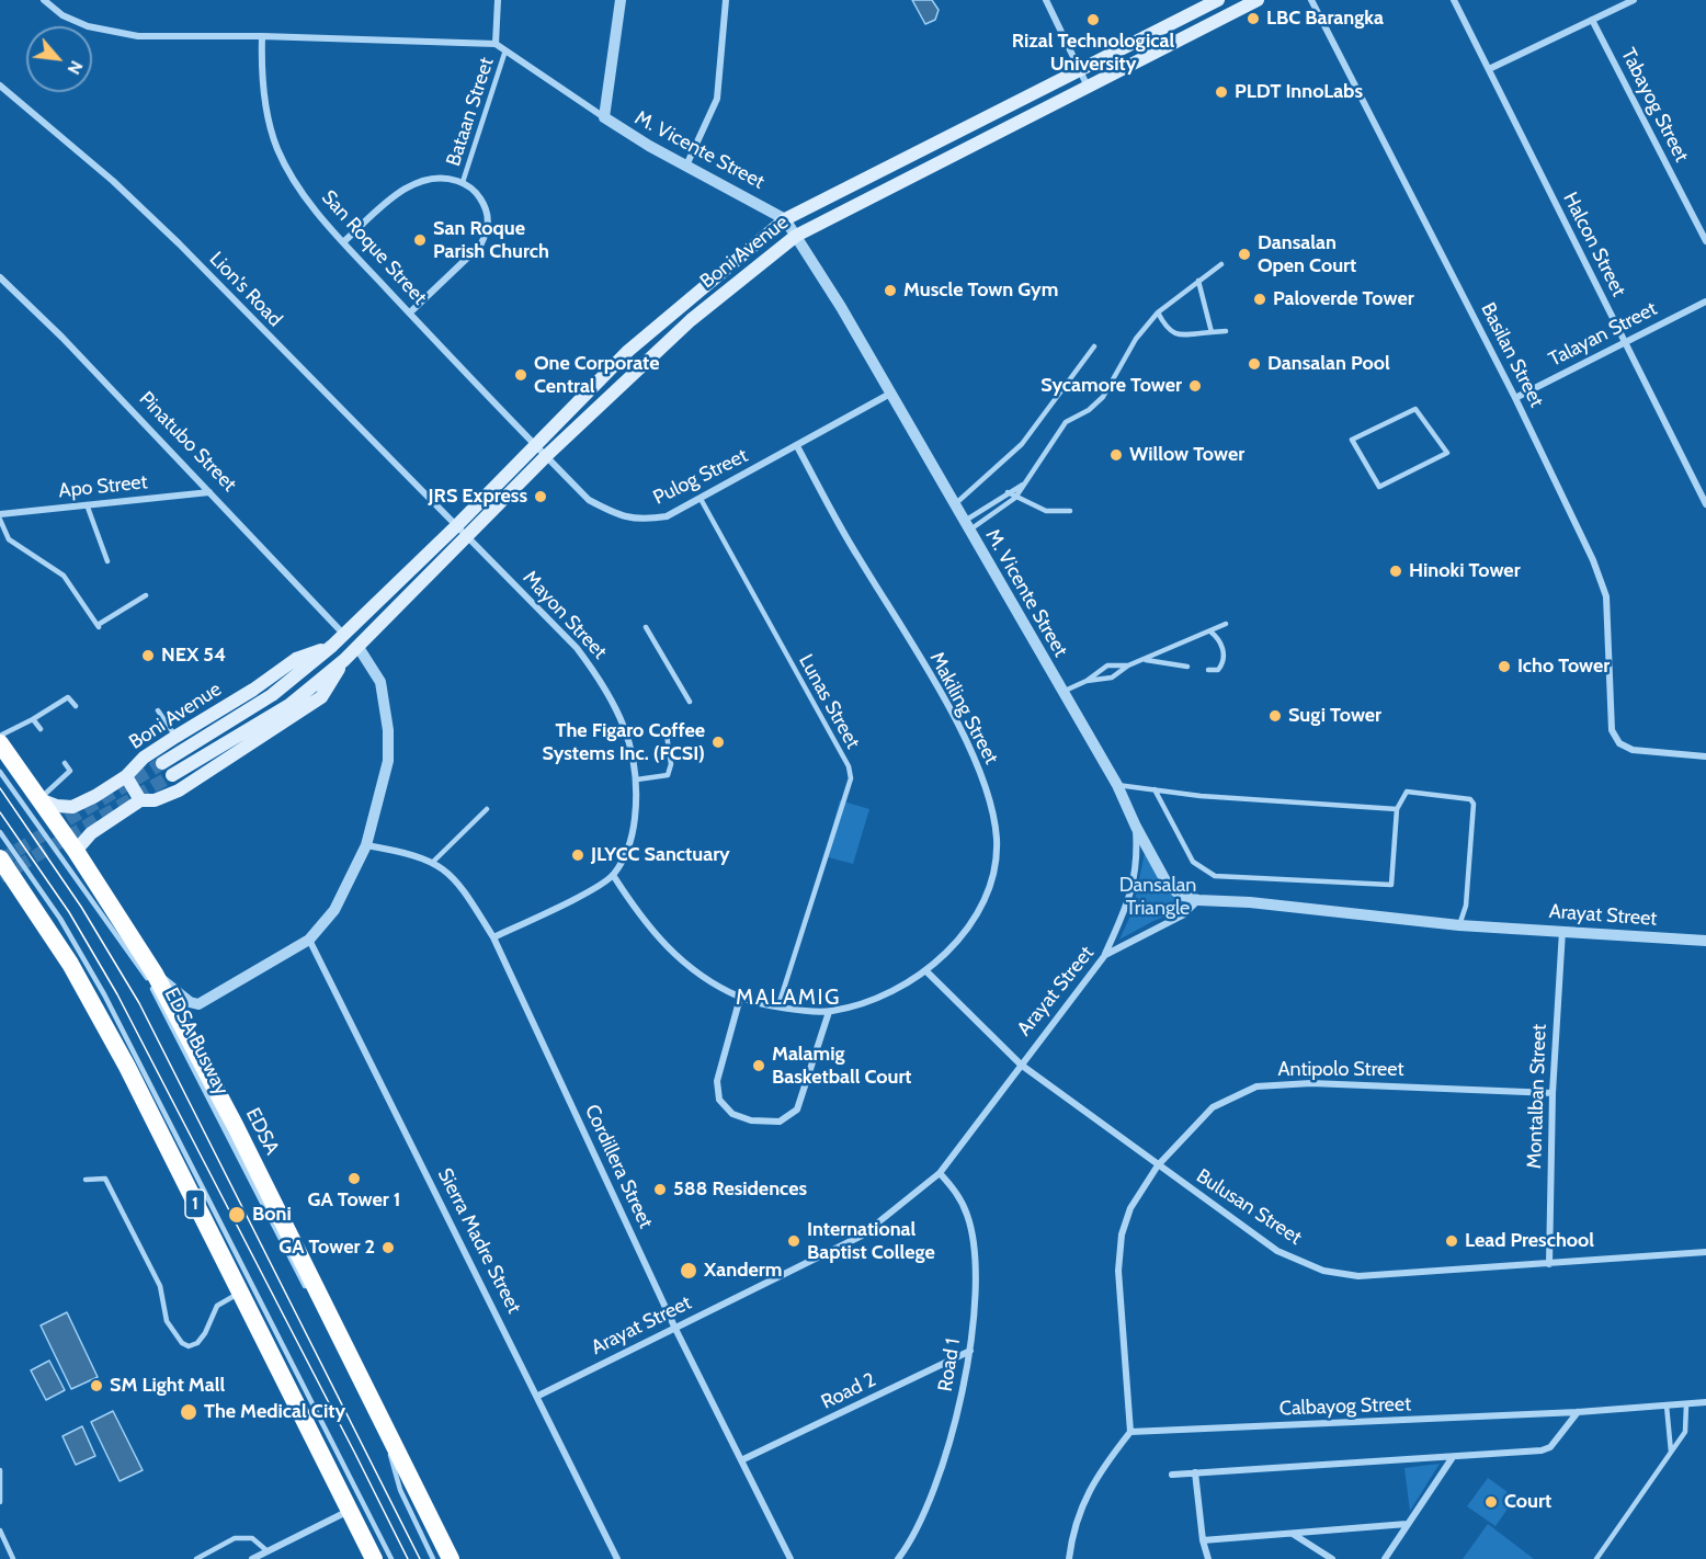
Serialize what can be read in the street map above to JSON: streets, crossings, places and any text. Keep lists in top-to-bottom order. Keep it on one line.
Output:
{"streets":{"highway":["EDSA","1"],"main road":["Boni Avenue"],"street":["Tabayog Street","M. Vicente Street","Halcon Street","San Roque Street","Lion's Road","Talayan Street","Basilan Street","Pinatubo Street","Pulog Street","Apo Street","Mayon Street","Makiling Street","Arayat Street","Antipolo Street","Montalban Street","Cordillera Street","Bulusan Street","Sierra Madre Street","Road 1","Road 2","Calbayog Street"],"lane":["Bataan Street","Lunas Street","EDSA Busway"]},"crossings":[["Bataan Street","M. Vicente Street"],["M. Vicente Street","Boni Avenue"],["M. Vicente Street","Pulog Street"],["M. Vicente Street","Arayat Street"],["Halcon Street","Talayan Street"],["San Roque Street","Boni Avenue"],["San Roque Street","Pulog Street"],["Boni Avenue","Lion's Road"],["Boni Avenue","Pinatubo Street"],["Boni Avenue","Pulog Street"],["Boni Avenue","Mayon Street"],["Boni Avenue","EDSA"],["Lion's Road","Mayon Street"],["Talayan Street","Basilan Street"],["Pinatubo Street","Apo Street"],["Pulog Street","Lunas Street"],["Pulog Street","Makiling Street"],["Mayon Street","Makiling Street"],["Lunas Street","Makiling Street"],["Makiling Street","Bulusan Street"],["Arayat Street","Montalban Street"],["Arayat Street","Cordillera Street"],["Arayat Street","Bulusan Street"],["Arayat Street","Sierra Madre Street"],["Arayat Street","Road 1"],["Antipolo Street","Montalban Street"],["Antipolo Street","Bulusan Street"],["Antipolo Street","Calbayog Street"],["Montalban Street","Bulusan Street"],["Cordillera Street","Road 2"],["Road 1","Road 2"]],"districts":["MALAMIG"],"parks":["Dansalan Triangle"],"places":["LBC Barangka","Rizal Technological University","PLDT InnoLabs","San Roque Parish Church","Dansalan Open Court","Muscle Town Gym","Paloverde Tower","Dansalan Pool","One Corporate Central","Sycamore Tower","Willow Tower","JRS Express","Hinoki Tower","NEX 54","Icho Tower","Sugi Tower","The Figaro Coffee Systems Inc. (FCSI)","JLYCC Sanctuary","Malamig Basketball Court","GA Tower 1","588 Residences","Boni","International Baptist College","Lead Preschool","GA Tower 2","Xanderm","SM Light Mall","The Medical City","Court"],"north":"bottom right"}
